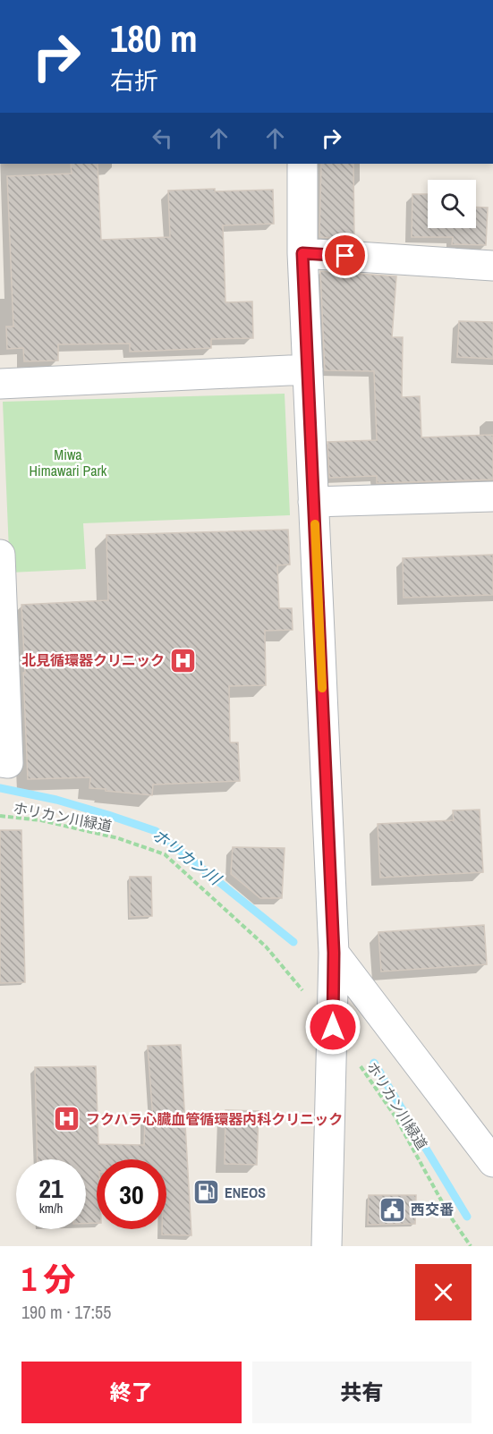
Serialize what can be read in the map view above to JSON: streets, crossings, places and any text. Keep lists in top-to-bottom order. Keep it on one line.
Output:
{"streets":{"path":["ホリカン川緑道"]},"water":["ホリカン川"],"parks":["Miwa Himawari Park"],"places":{"hospital":["北見循環器クリニック","フクハラ心臓血管循環器内科クリニック"],"fuel station":["ENEOS"],"public building":["西交番"]},"page":{"turn":["180 m","右折"],"speed":"21 km/h","limit":"30","heading":["1 分","190 m · 17:55"],"buttons":["終了","共有"]}}
